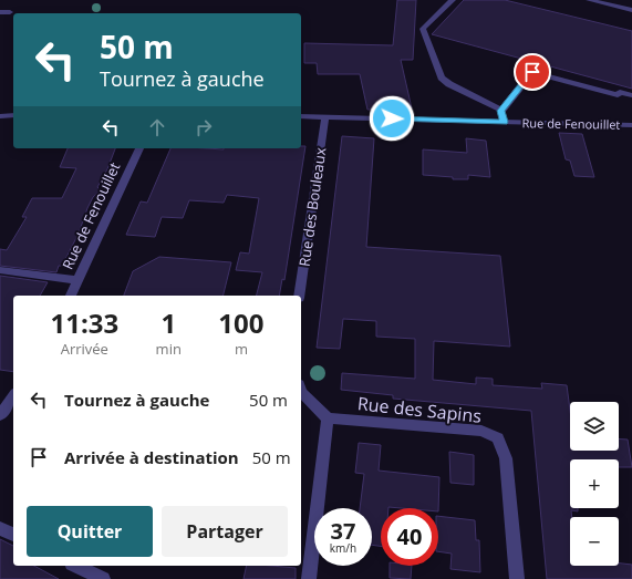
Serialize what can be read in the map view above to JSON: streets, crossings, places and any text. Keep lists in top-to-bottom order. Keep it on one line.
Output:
{"streets":{"street":["Rue de Fenouillet","Rue des Bouleaux","Rue des Sapins"]},"crossings":[["Rue de Fenouillet","Rue des Bouleaux"]],"page":{"turn":["50 m","Tournez à gauche"],"eta":["11:33","Arrivée","1","min","100","m"],"list":[{"name":"Tournez à gauche","value":"50 m"},{"name":"Arrivée à destination","value":"50 m"}],"map_buttons":["+","−"],"buttons":["Quitter","Partager"],"speed":"37 km/h","limit":"40"}}
